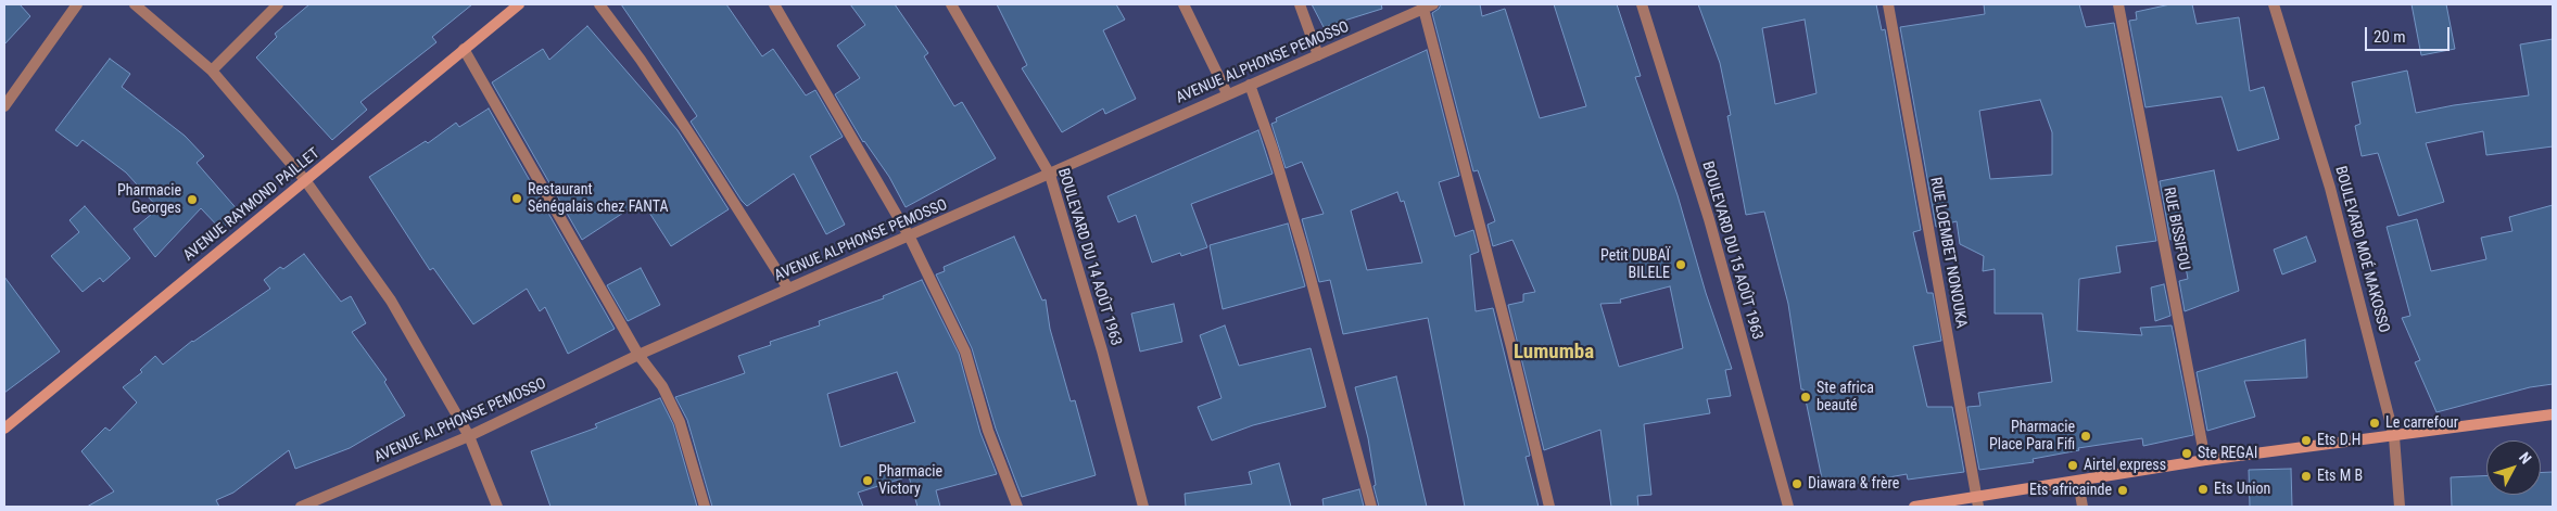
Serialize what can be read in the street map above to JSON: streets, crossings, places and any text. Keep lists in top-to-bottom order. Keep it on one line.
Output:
{"streets":{"main road":["AVENUE RAYMOND PAILLET"],"street":["AVENUE ALPHONSE PEMOSSO","RUE BISSIFOU","BOULEVARD MOÉ MAKOSSO","BOULEVARD DU 15 AOÛT 1963","RUE LOEMBET NONOUKA","BOULEVARD DU 14 AOÛT 1963"]},"crossings":[["AVENUE ALPHONSE PEMOSSO","BOULEVARD DU 14 AOÛT 1963"]],"districts":["Lumumba"],"places":["Restaurant Sénégalais chez FANTA","Pharmacie Georges","Petit DUBAÏ BILELE","Ste africa beauté","Le carrefour","Pharmacie Place Para Fifi","Ets D.H","Ste REGAl","Airtel express","Ets M B","Pharmacie Victory","Diawara & frère","Ets Union","Ets africainde"],"scale_bar":"20 m","north":"top right"}
